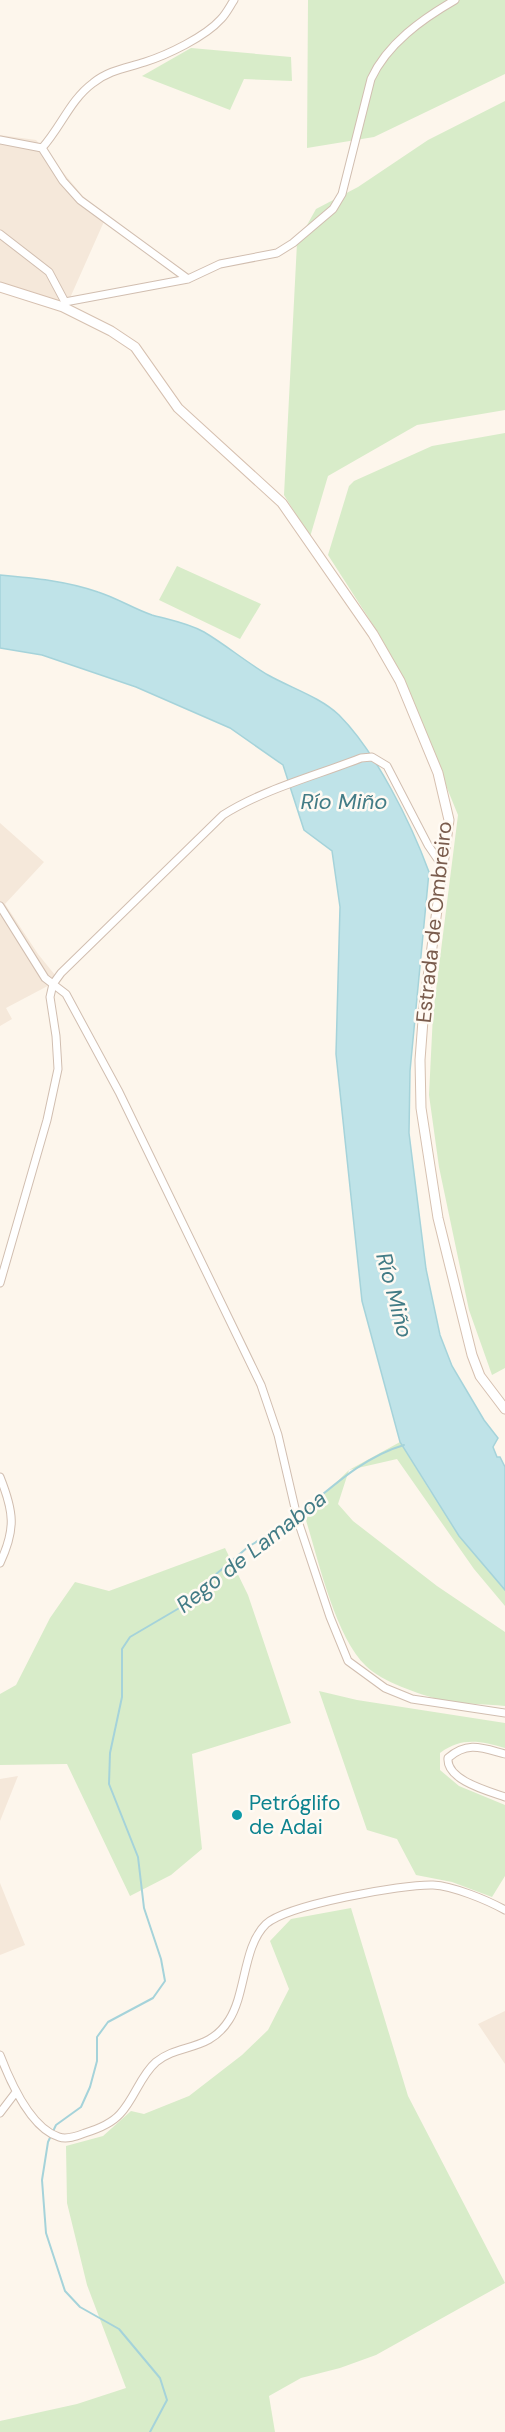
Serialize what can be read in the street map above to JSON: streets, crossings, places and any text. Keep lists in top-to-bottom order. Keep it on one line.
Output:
{"streets":{"street":["Estrada de Ombreiro"]},"water":["Río Miño","Rego de Lamaboa"],"places":["Petróglifo de Adai"]}
